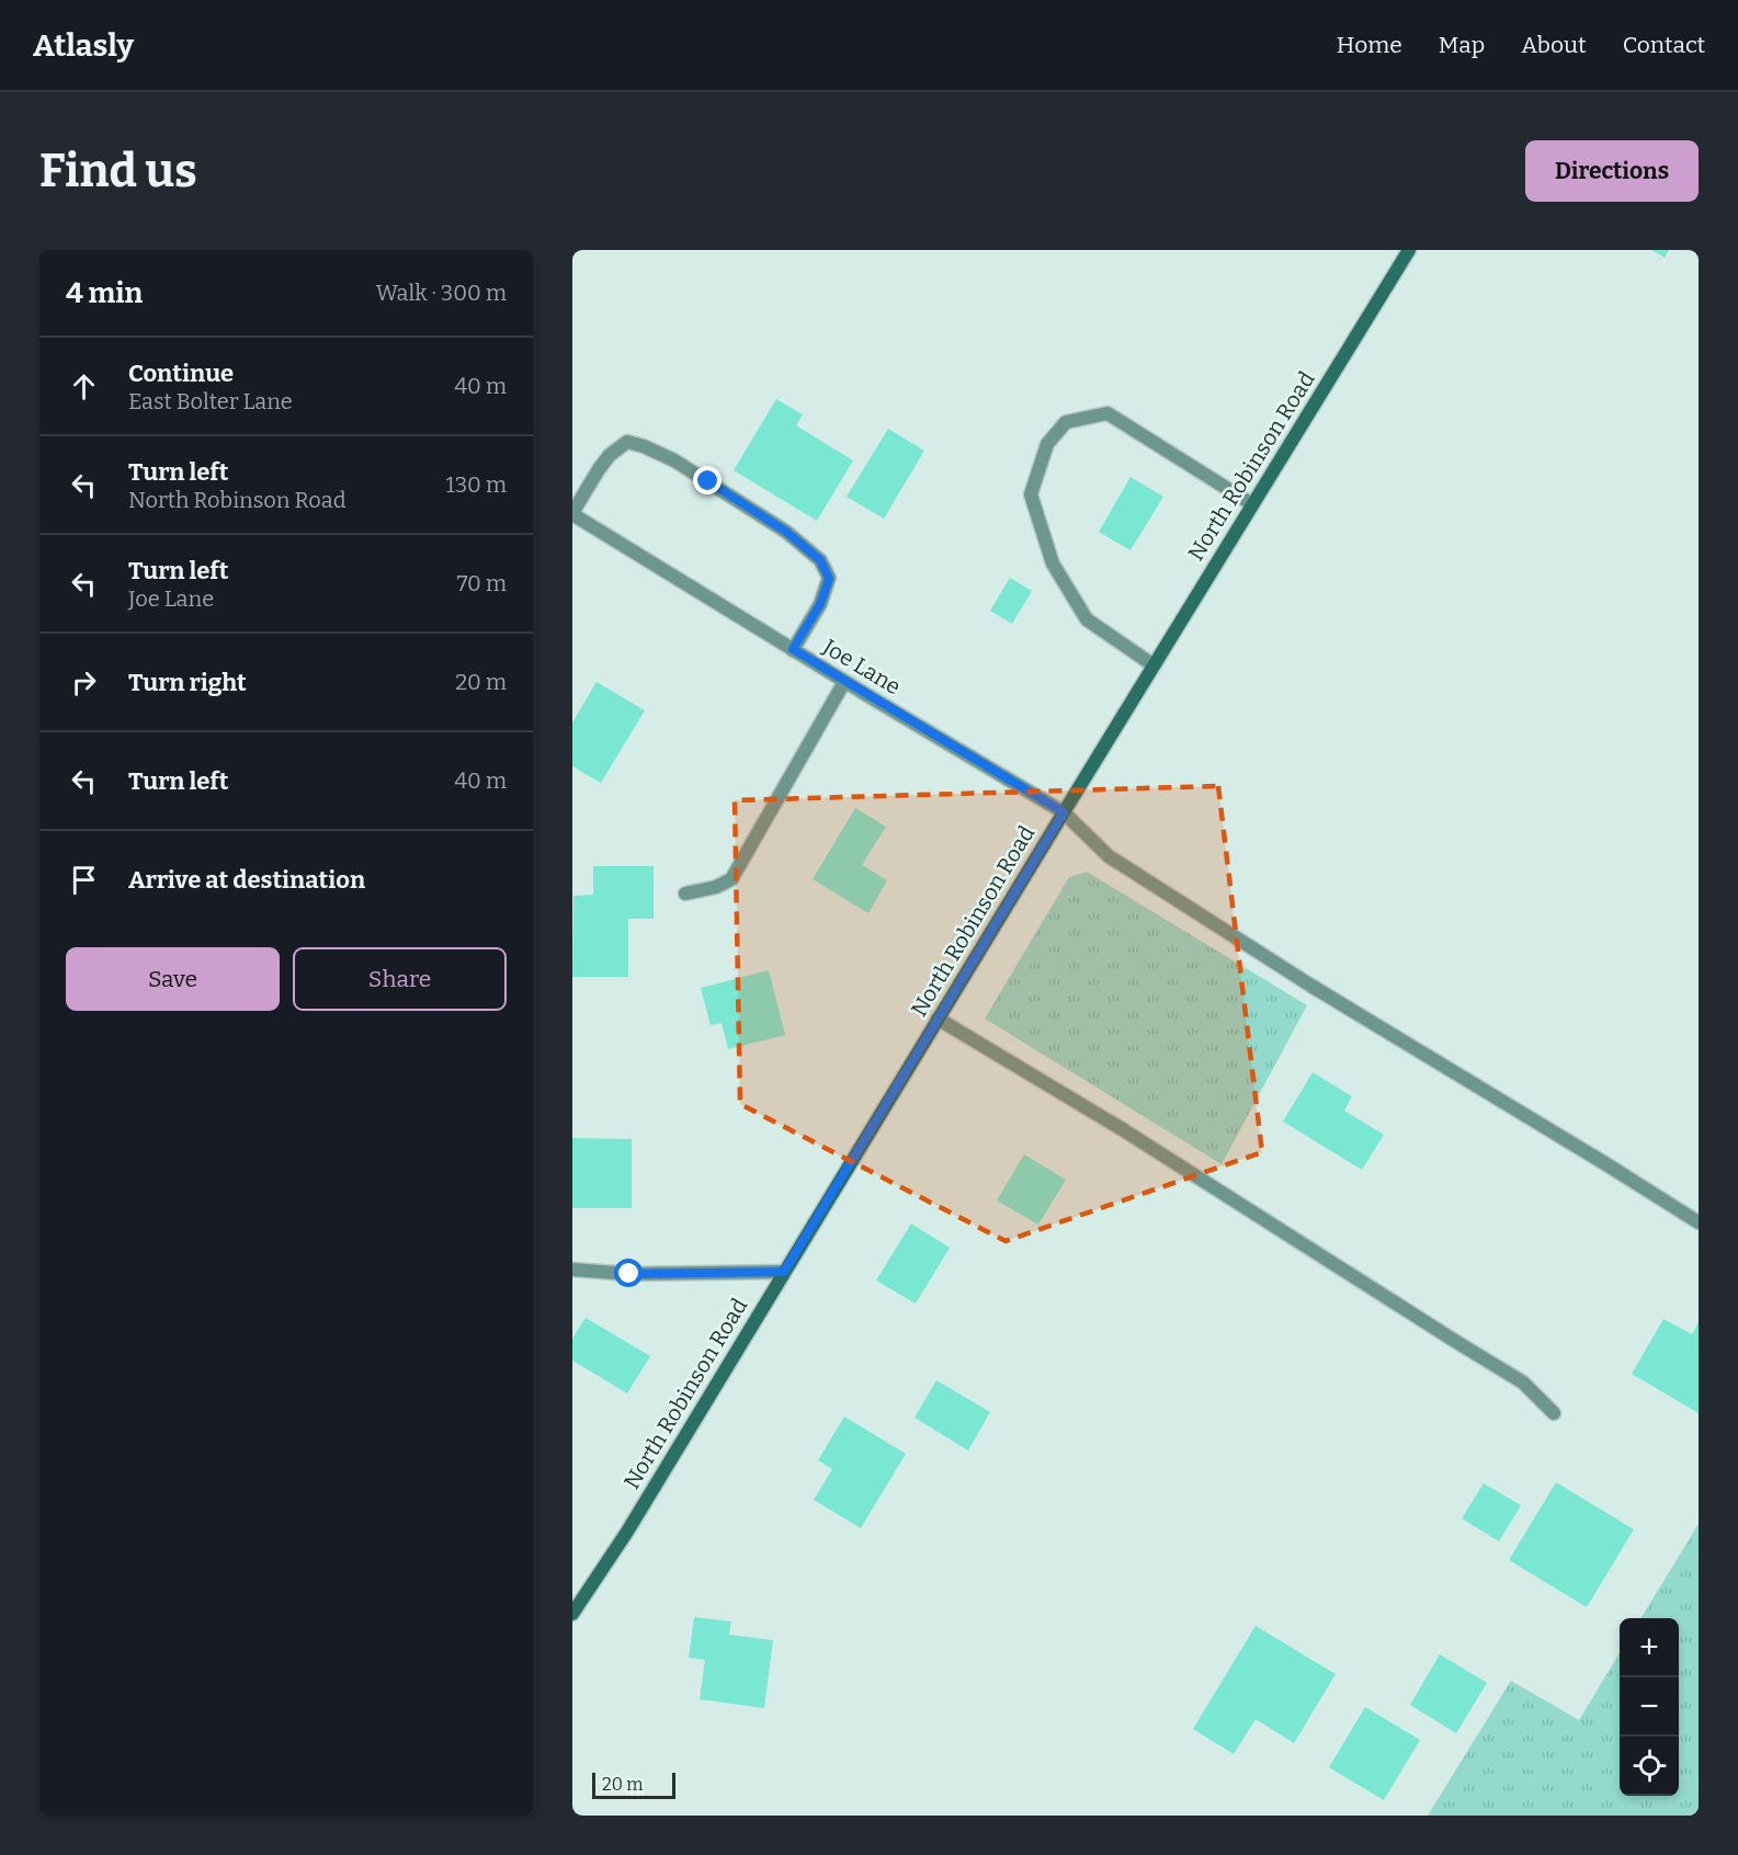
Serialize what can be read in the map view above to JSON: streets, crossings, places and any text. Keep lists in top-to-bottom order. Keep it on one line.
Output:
{"streets":{"street":["North Robinson Road","Joe Lane"]},"crossings":[["North Robinson Road","Joe Lane"]],"scale_bar":"20 m","page":{"header":"Atlasly","nav":["Home","Map","About","Contact"],"buttons":["Directions",["Save","Share"]],"title":"Find us","heading":["4 min","Walk · 300 m"],"list":[["Continue","East Bolter Lane","40 m"],["Turn left","North Robinson Road","130 m"],["Turn left","Joe Lane","70 m"],["Turn right","20 m"],["Turn left","40 m"],"Arrive at destination"],"map_buttons":["+","−"],"scale":"20 m"}}
